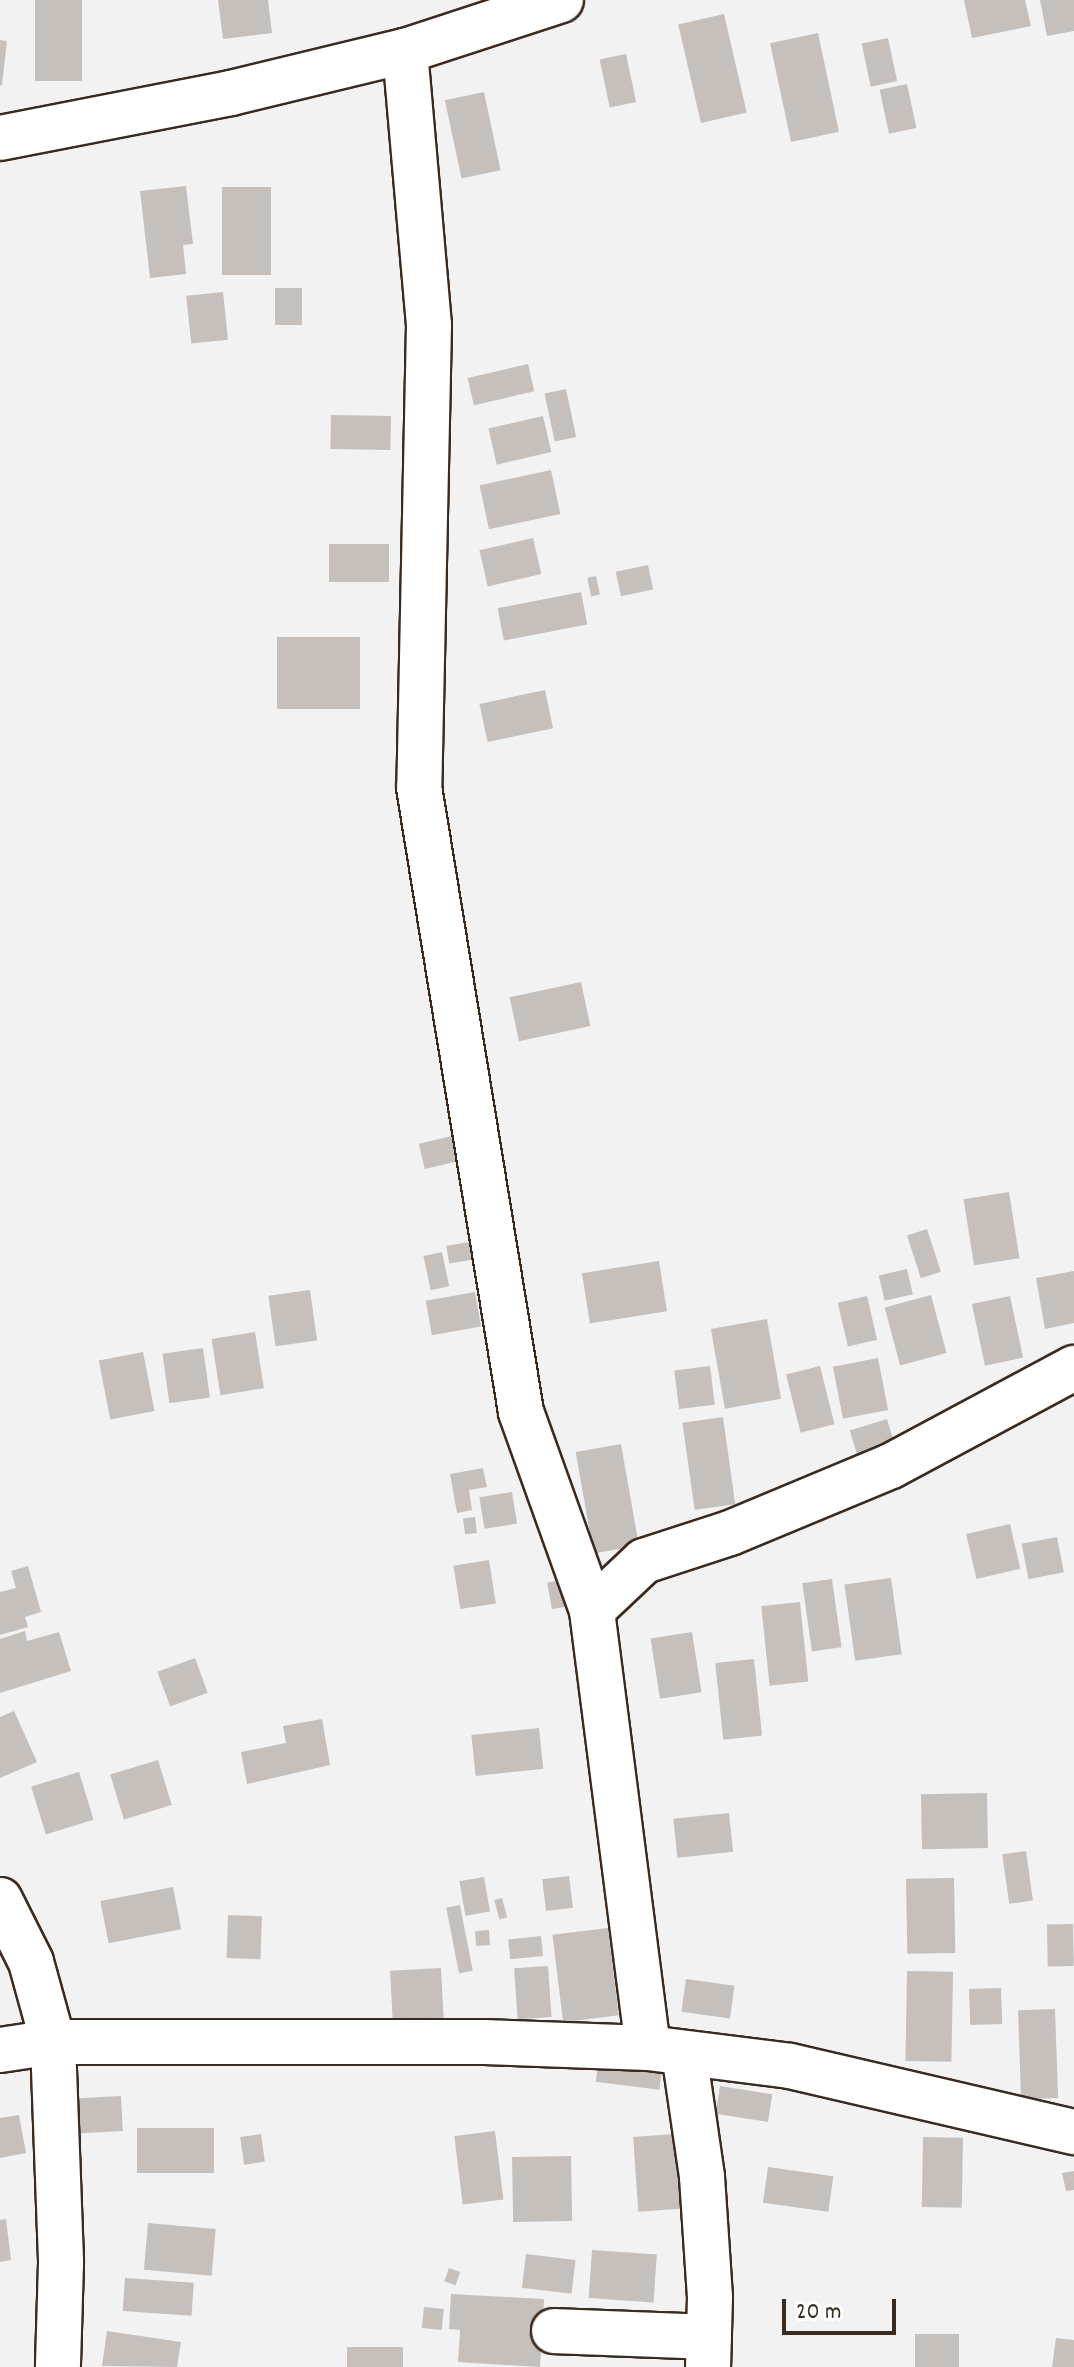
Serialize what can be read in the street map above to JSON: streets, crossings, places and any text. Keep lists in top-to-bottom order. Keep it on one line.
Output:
{"scale_bar":"20 m"}
